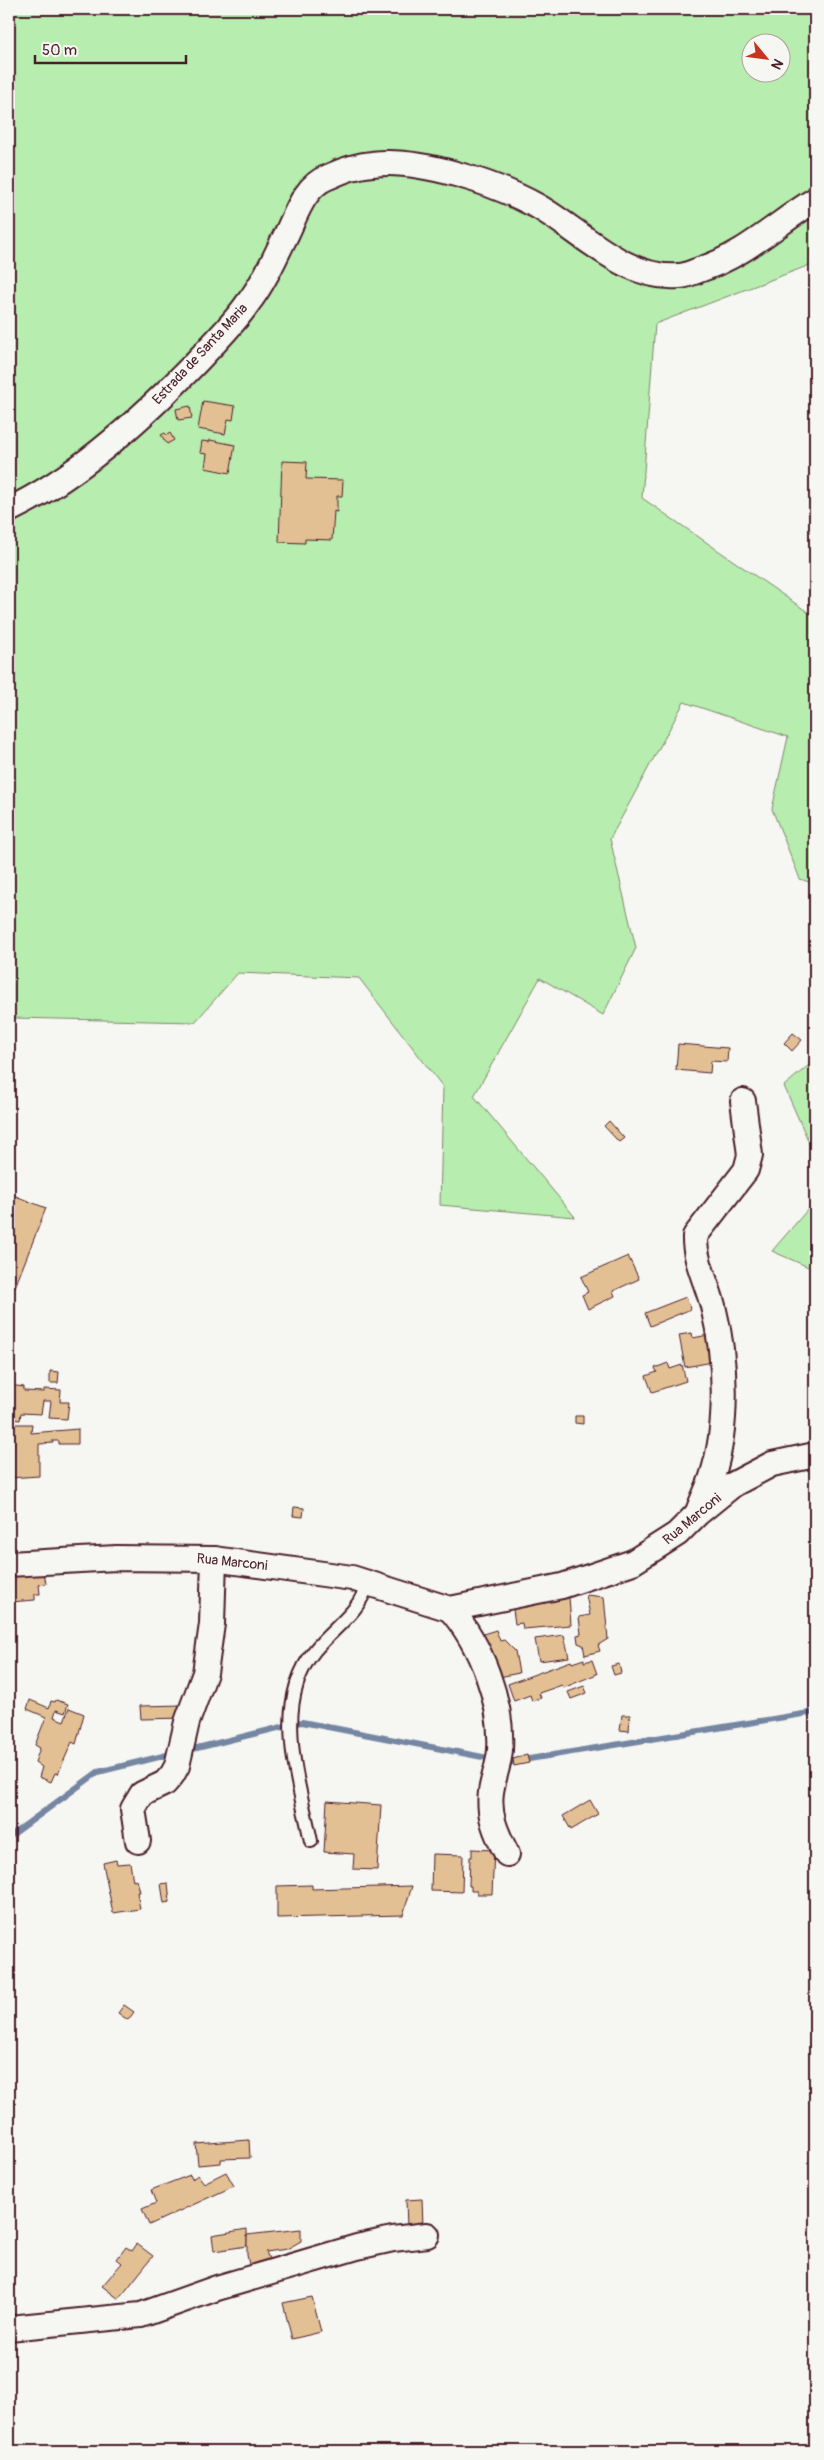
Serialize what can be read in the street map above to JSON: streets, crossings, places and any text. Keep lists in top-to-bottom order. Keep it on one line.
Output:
{"streets":{"street":["Estrada de Santa Maria","Rua Marconi"]},"scale_bar":"50 m","north":"bottom right"}
